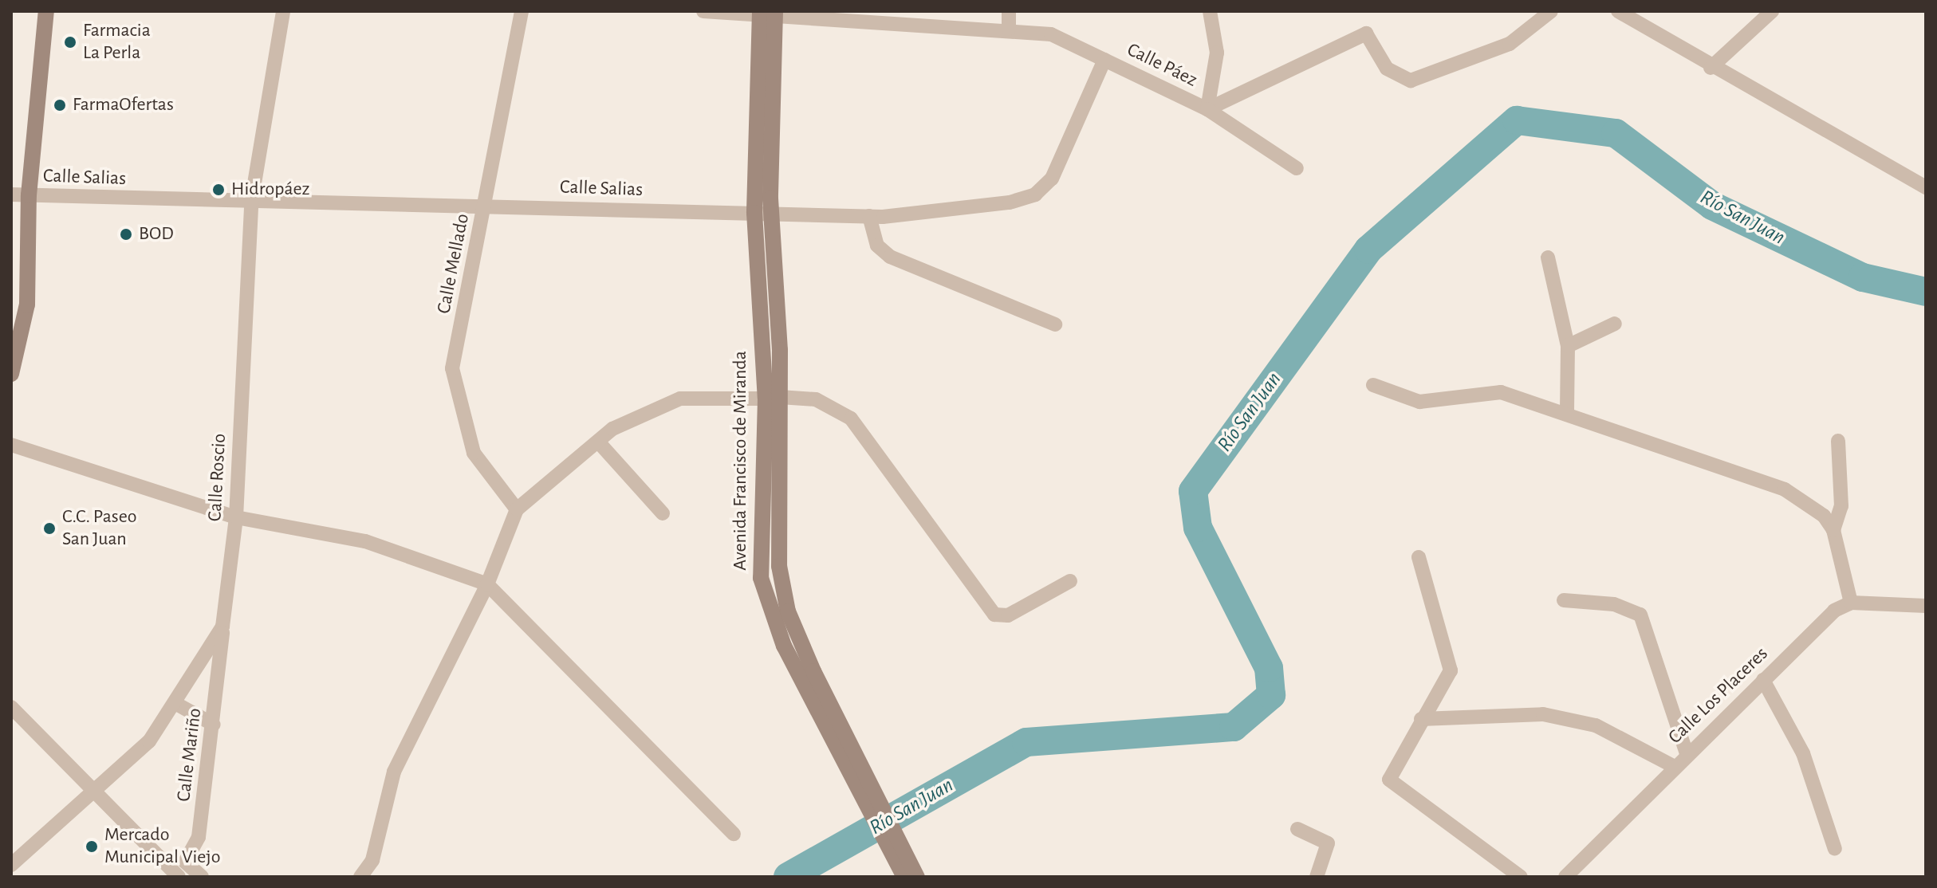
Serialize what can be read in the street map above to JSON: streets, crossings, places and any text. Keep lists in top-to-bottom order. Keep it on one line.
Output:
{"streets":{"main road":["Avenida Francisco de Miranda"],"street":["Calle Páez","Calle Salias","Calle Mellado","Calle Roscio","Calle Los Placeres","Calle Mariño"]},"crossings":[["Calle Páez","Calle Salias"],["Calle Páez","Avenida Francisco de Miranda"],["Calle Salias","Calle Mellado"],["Calle Salias","Avenida Francisco de Miranda"],["Calle Salias","Calle Roscio"],["Calle Roscio","Calle Mariño"]],"water":["Río San Juan"],"places":["Farmacia La Perla","FarmaOfertas","Hidropáez","BOD","C.C. Paseo San Juan","Mercado Municipal Viejo"]}
